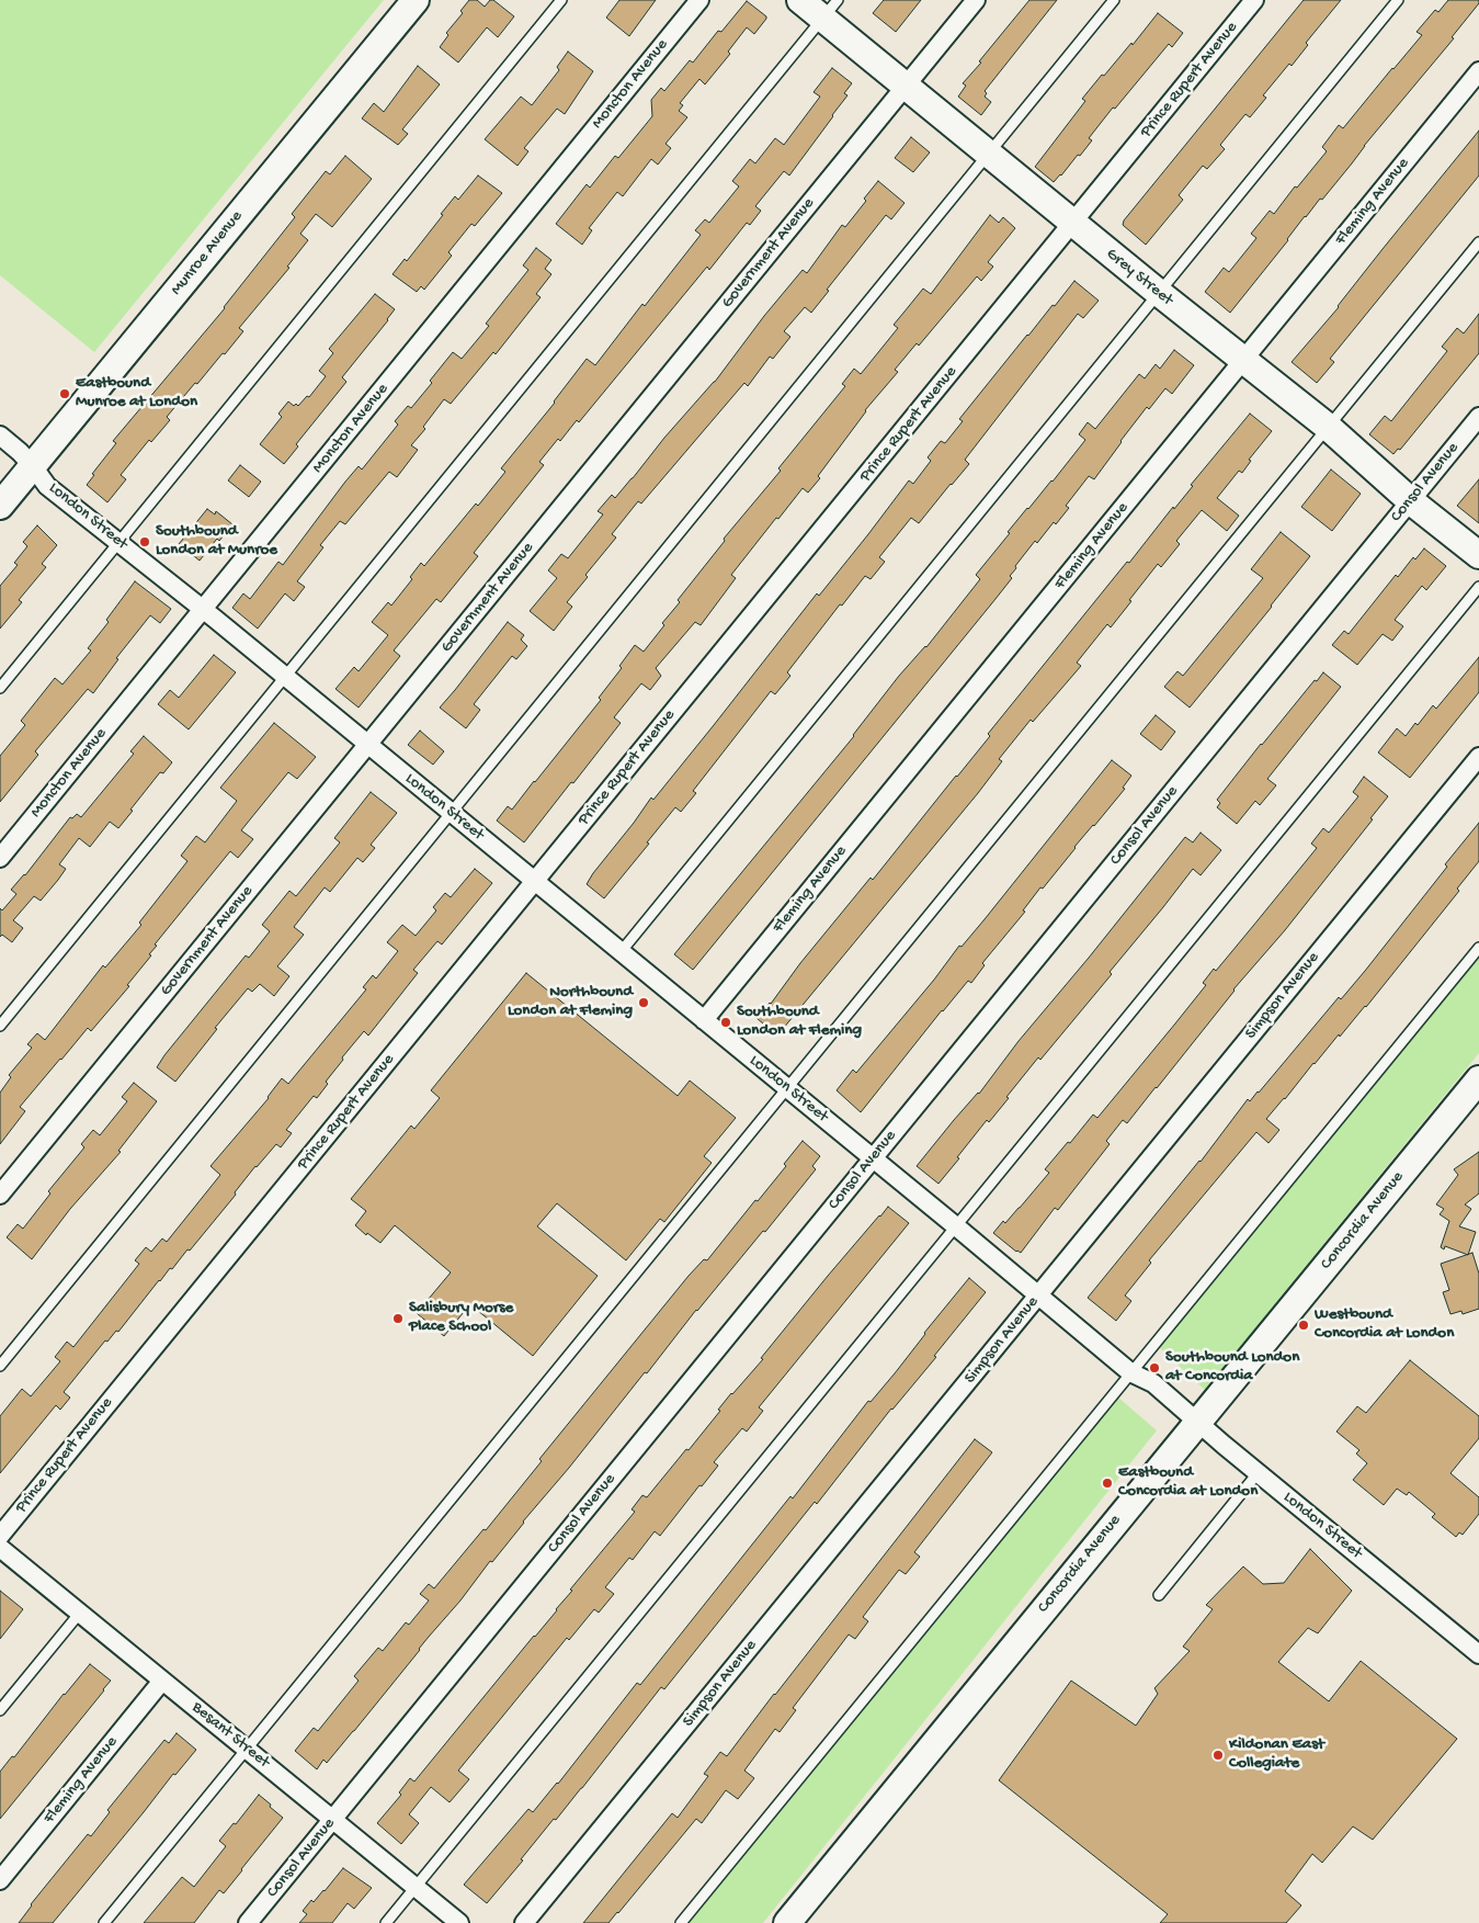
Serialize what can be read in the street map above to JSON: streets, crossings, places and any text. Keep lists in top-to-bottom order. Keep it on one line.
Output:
{"streets":{"street":["Prince Rupert Avenue","Moncton Avenue","Fleming Avenue","Munroe Avenue","Government Avenue","Grey Street","Consol Avenue","London Street","Simpson Avenue","Concordia Avenue","Besant Street"]},"crossings":[["Prince Rupert Avenue","Grey Street"],["Prince Rupert Avenue","London Street"],["Moncton Avenue","London Street"],["Fleming Avenue","Grey Street"],["Fleming Avenue","London Street"],["Fleming Avenue","Besant Street"],["Munroe Avenue","London Street"],["Government Avenue","Grey Street"],["Government Avenue","London Street"],["Grey Street","Consol Avenue"],["Consol Avenue","London Street"],["Consol Avenue","Besant Street"],["London Street","Simpson Avenue"],["London Street","Concordia Avenue"]],"places":["Eastbound Munroe at London","Southbound London at Munroe","Northbound London at Fleming","Southbound London at Fleming","Salisbury Morse Place School","Westbound Concordia at London","Southbound London at Concordia","Eastbound Concordia at London","Kildonan East Collegiate"]}
